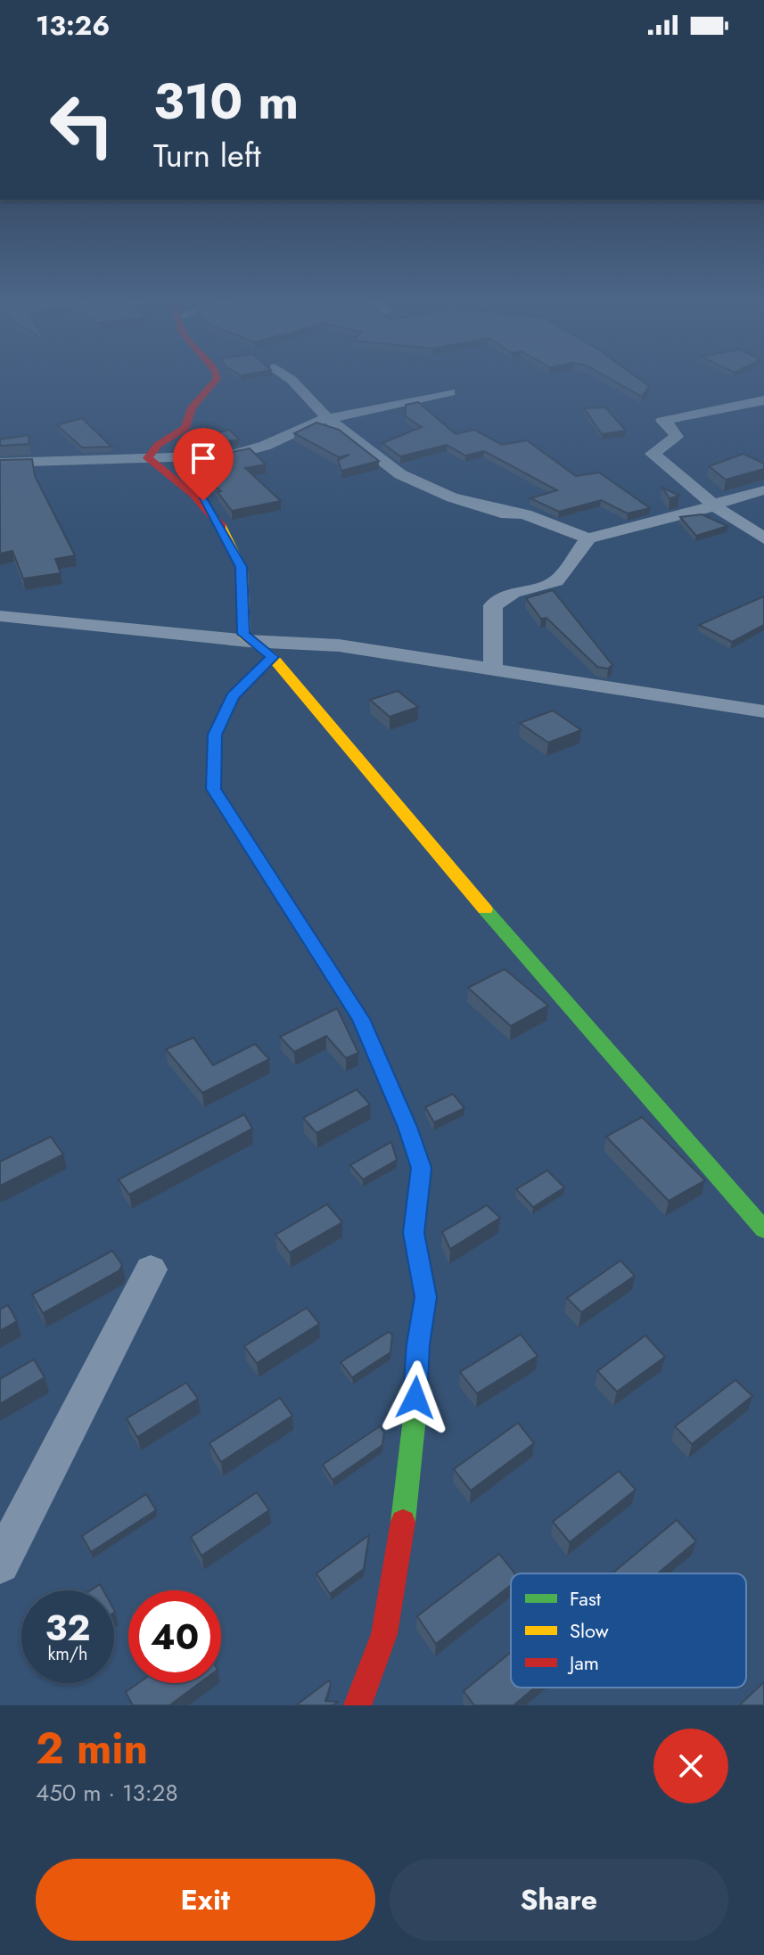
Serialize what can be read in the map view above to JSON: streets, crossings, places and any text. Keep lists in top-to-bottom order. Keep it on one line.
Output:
{"legend":["Fast","Slow","Jam"],"page":{"status":"13:26","turn":["310 m","Turn left"],"speed":"32 km/h","limit":"40","heading":["2 min","450 m · 13:28"],"buttons":["Exit","Share"]}}
